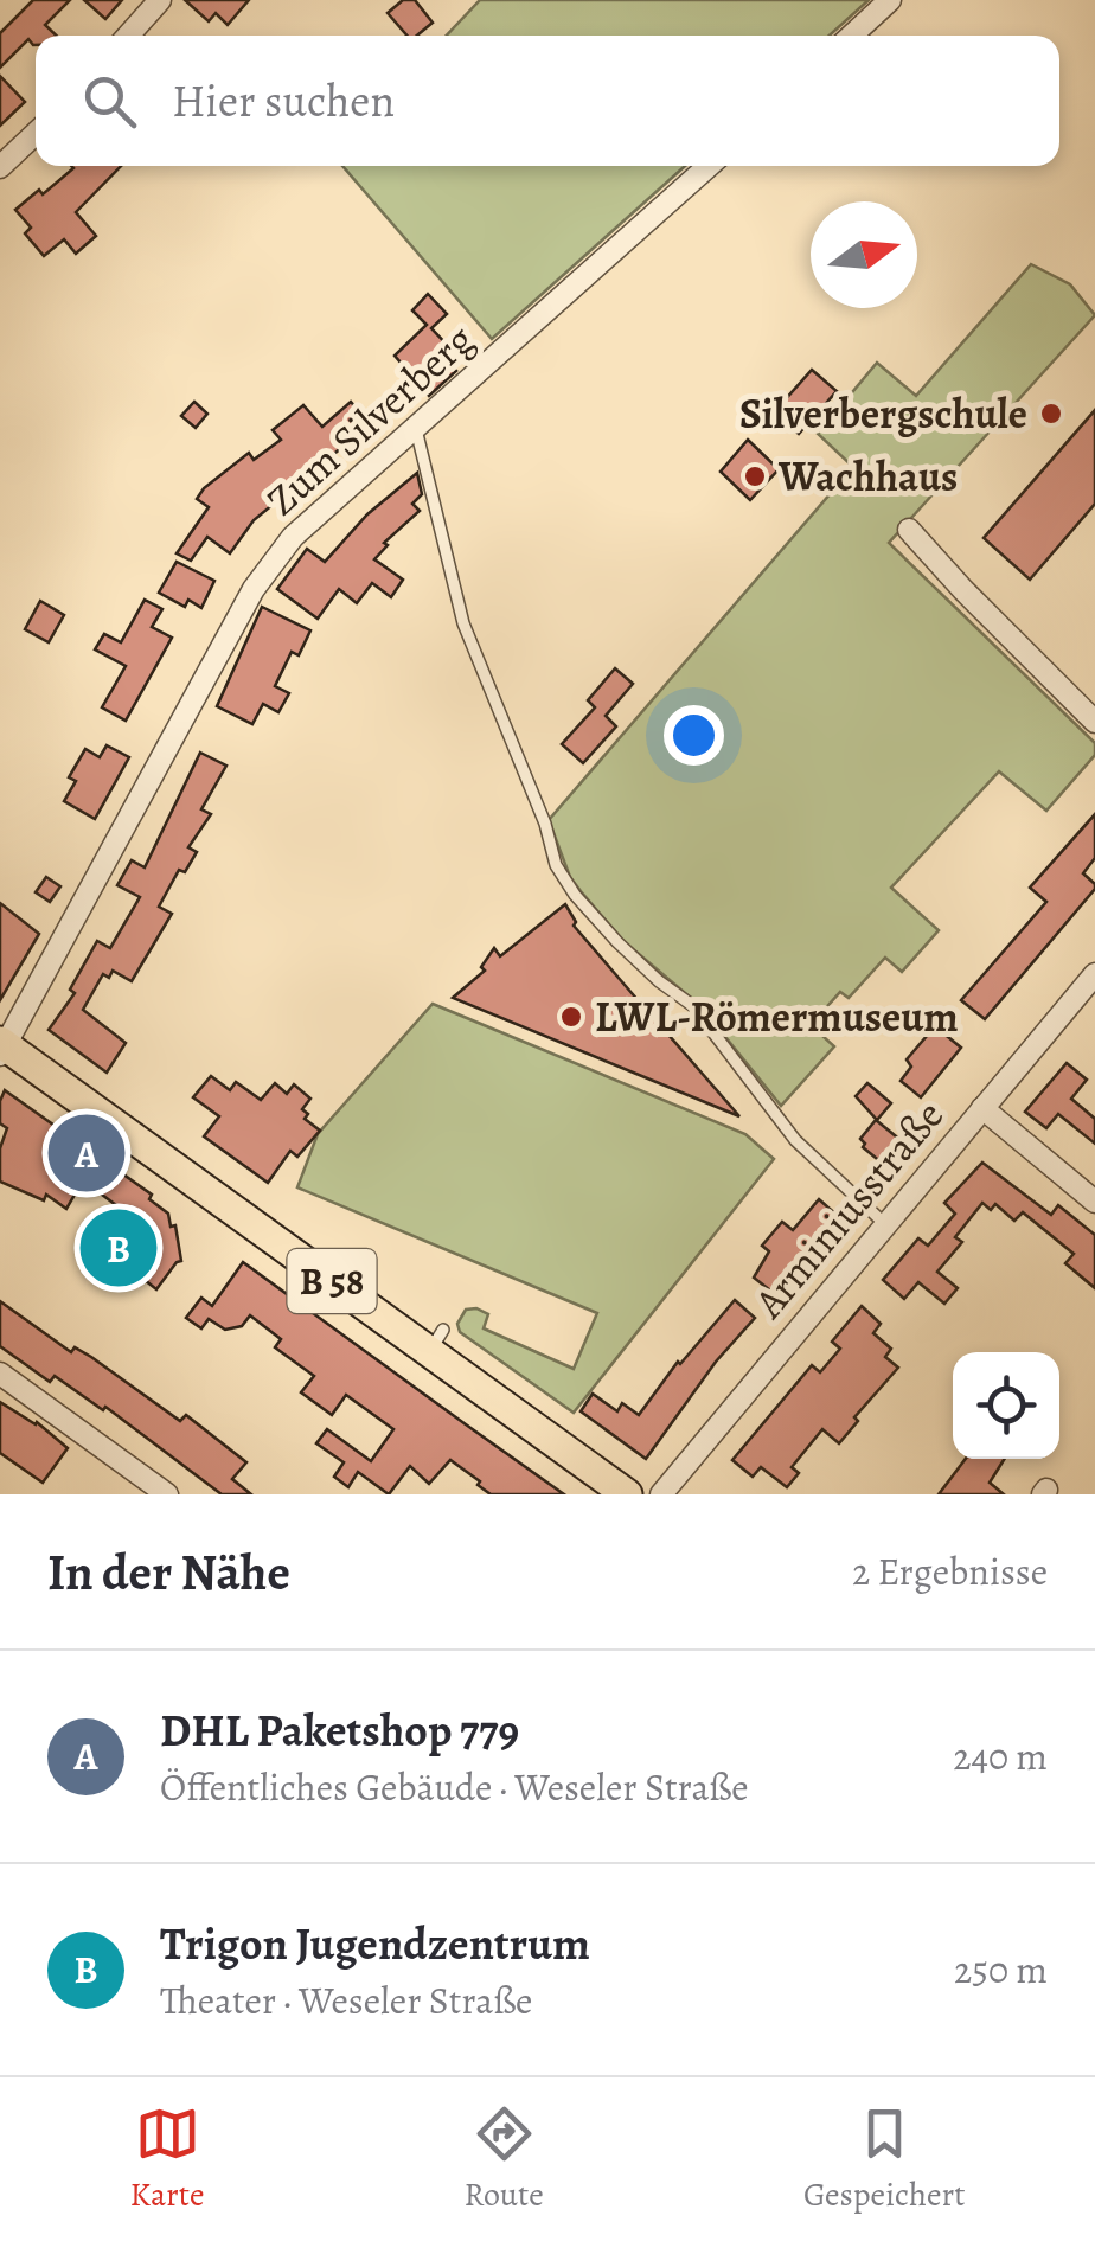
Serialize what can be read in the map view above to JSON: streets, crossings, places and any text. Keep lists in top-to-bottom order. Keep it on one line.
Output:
{"streets":{"main road":["B 58"],"street":["Zum Silverberg","Arminiusstraße"]},"crossings":[["Zum Silverberg","B 58"]],"places":["Silverbergschule","Wachhaus","LWL-Römermuseum"],"north":"right","page":{"search":"Hier suchen","pins":["A","B"],"heading":["In der Nähe","2 Ergebnisse"],"list":[{"mark":"A","name":"DHL Paketshop 779","note":"Öffentliches Gebäude · Weseler Straße","value":"240 m"},{"mark":"B","name":"Trigon Jugendzentrum","note":"Theater · Weseler Straße","value":"250 m"}],"nav":["Karte","Route","Gespeichert"]}}
